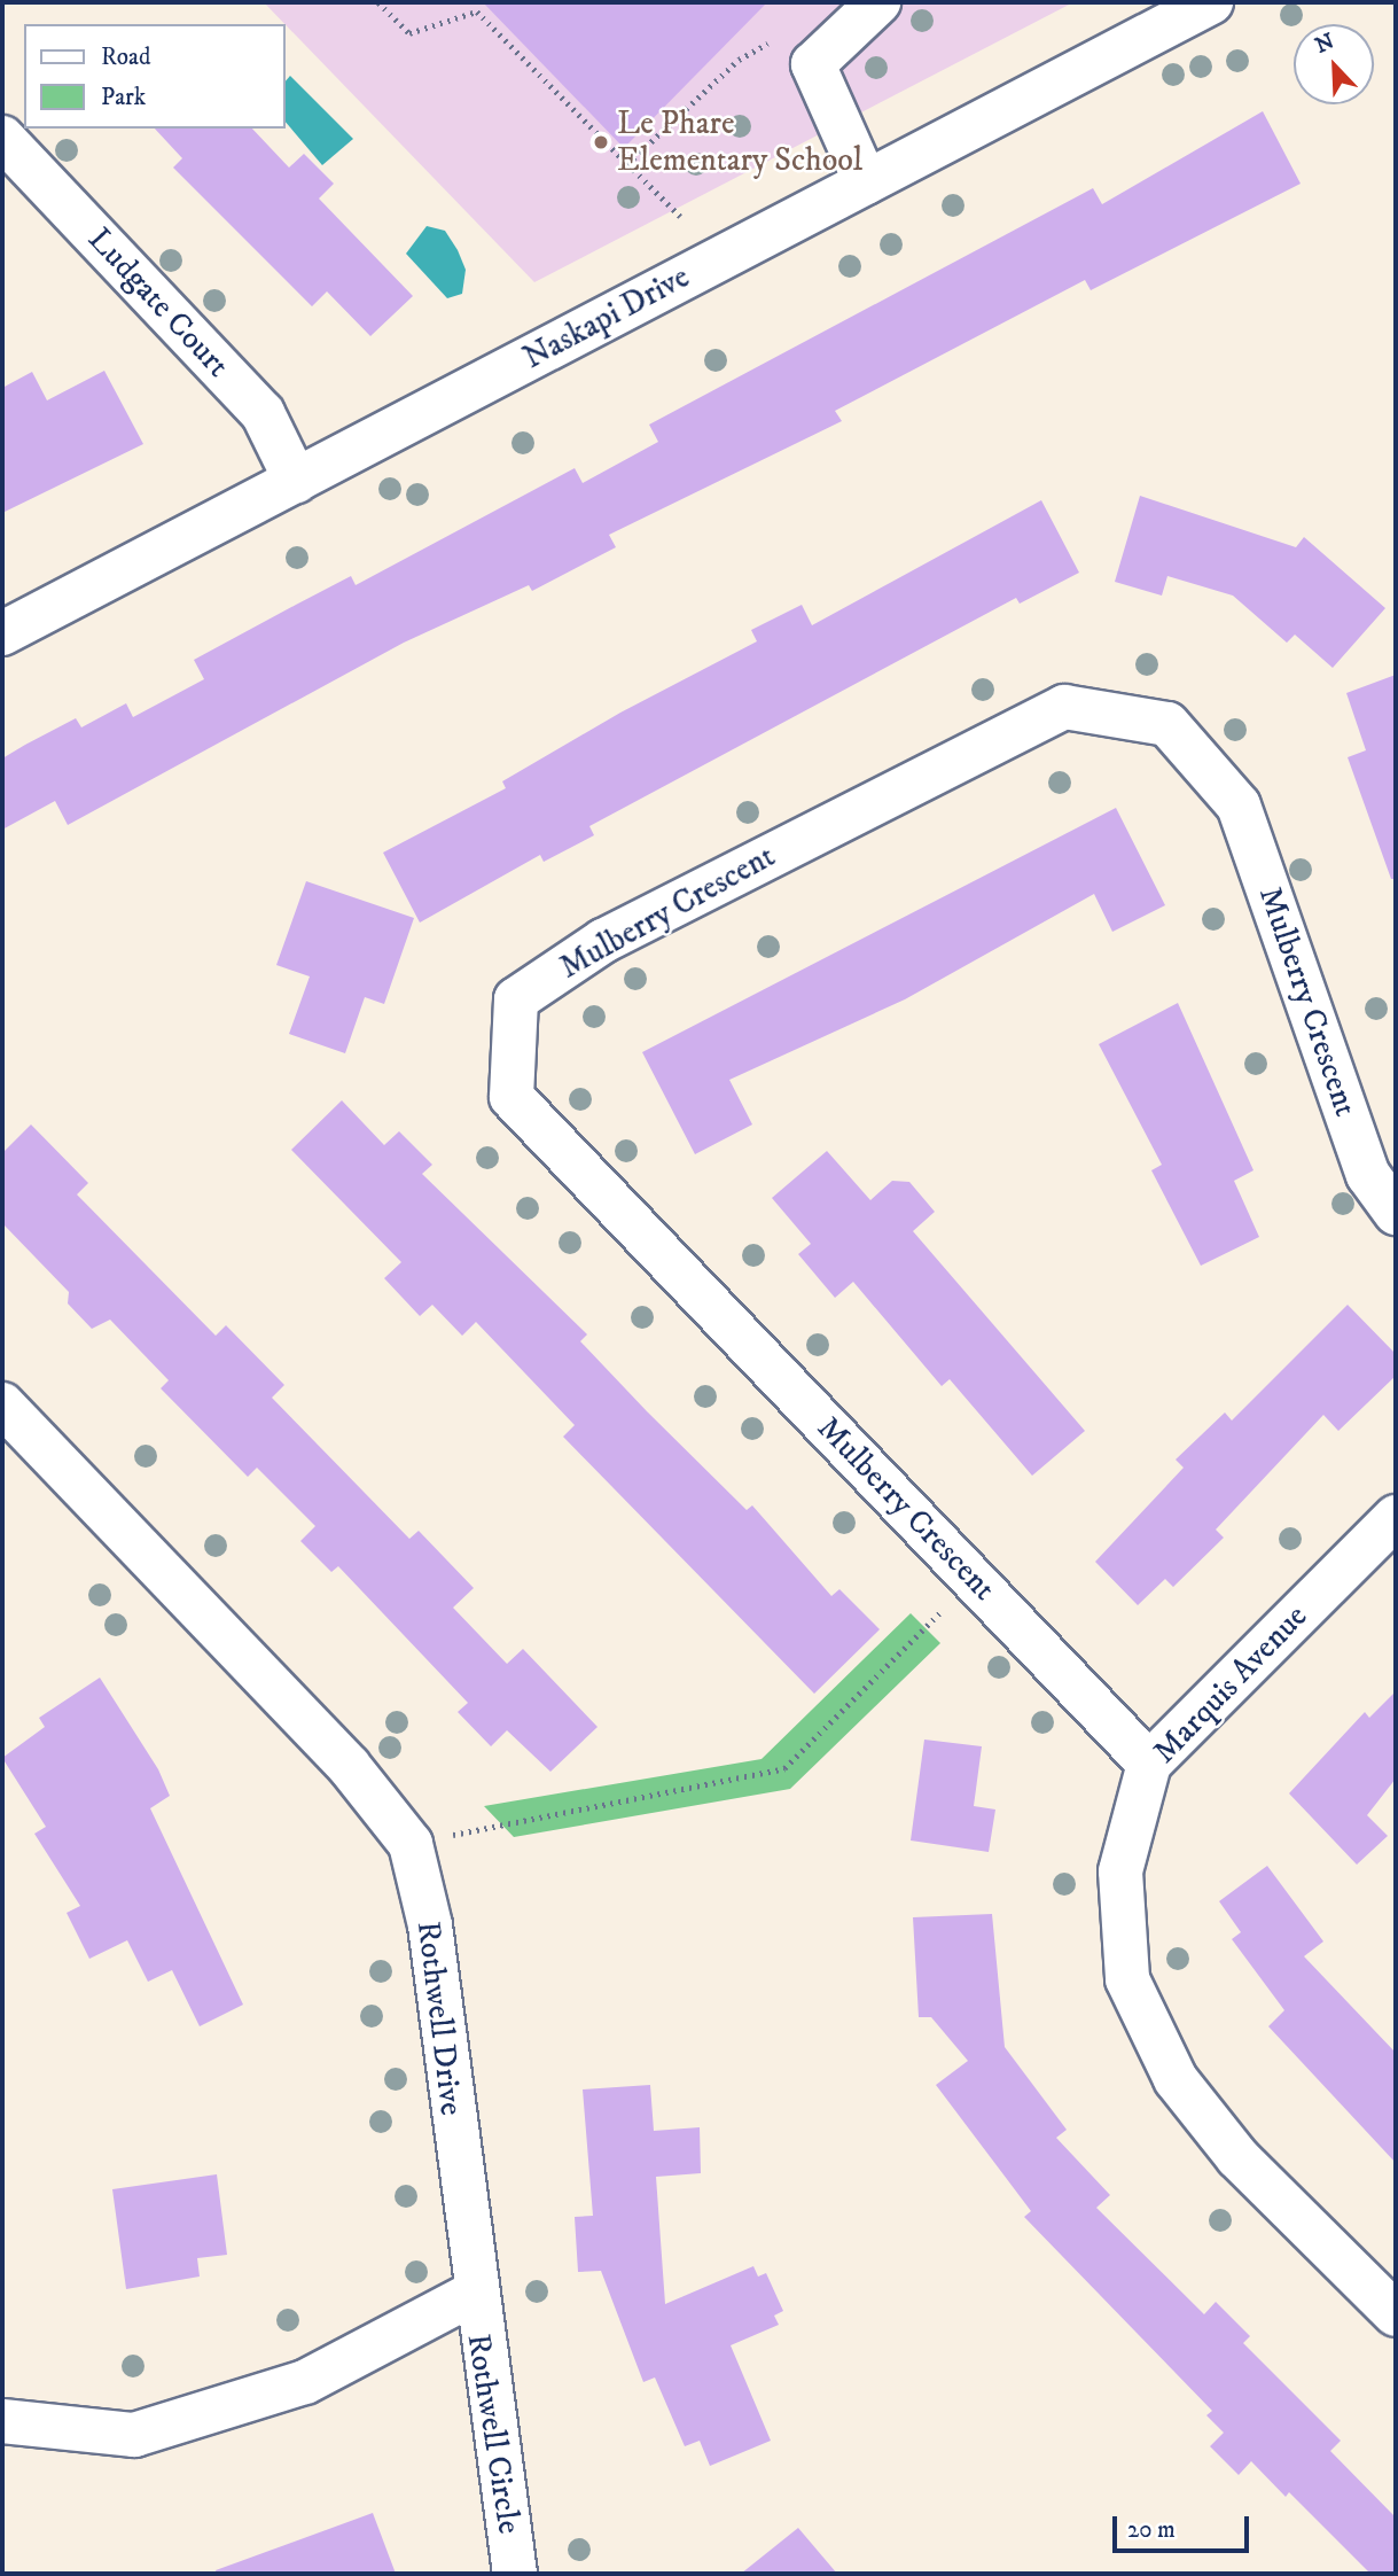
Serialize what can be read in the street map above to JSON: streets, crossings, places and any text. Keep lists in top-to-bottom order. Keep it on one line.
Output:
{"streets":{"street":["Ludgate Court","Naskapi Drive","Mulberry Crescent","Marquis Avenue","Rothwell Drive","Rothwell Circle"]},"crossings":[["Ludgate Court","Naskapi Drive"],["Mulberry Crescent","Marquis Avenue"],["Rothwell Drive","Rothwell Circle"]],"places":["Le Phare Elementary School"],"legend":["Road","Park"],"scale_bar":"20 m","north":"top left"}
